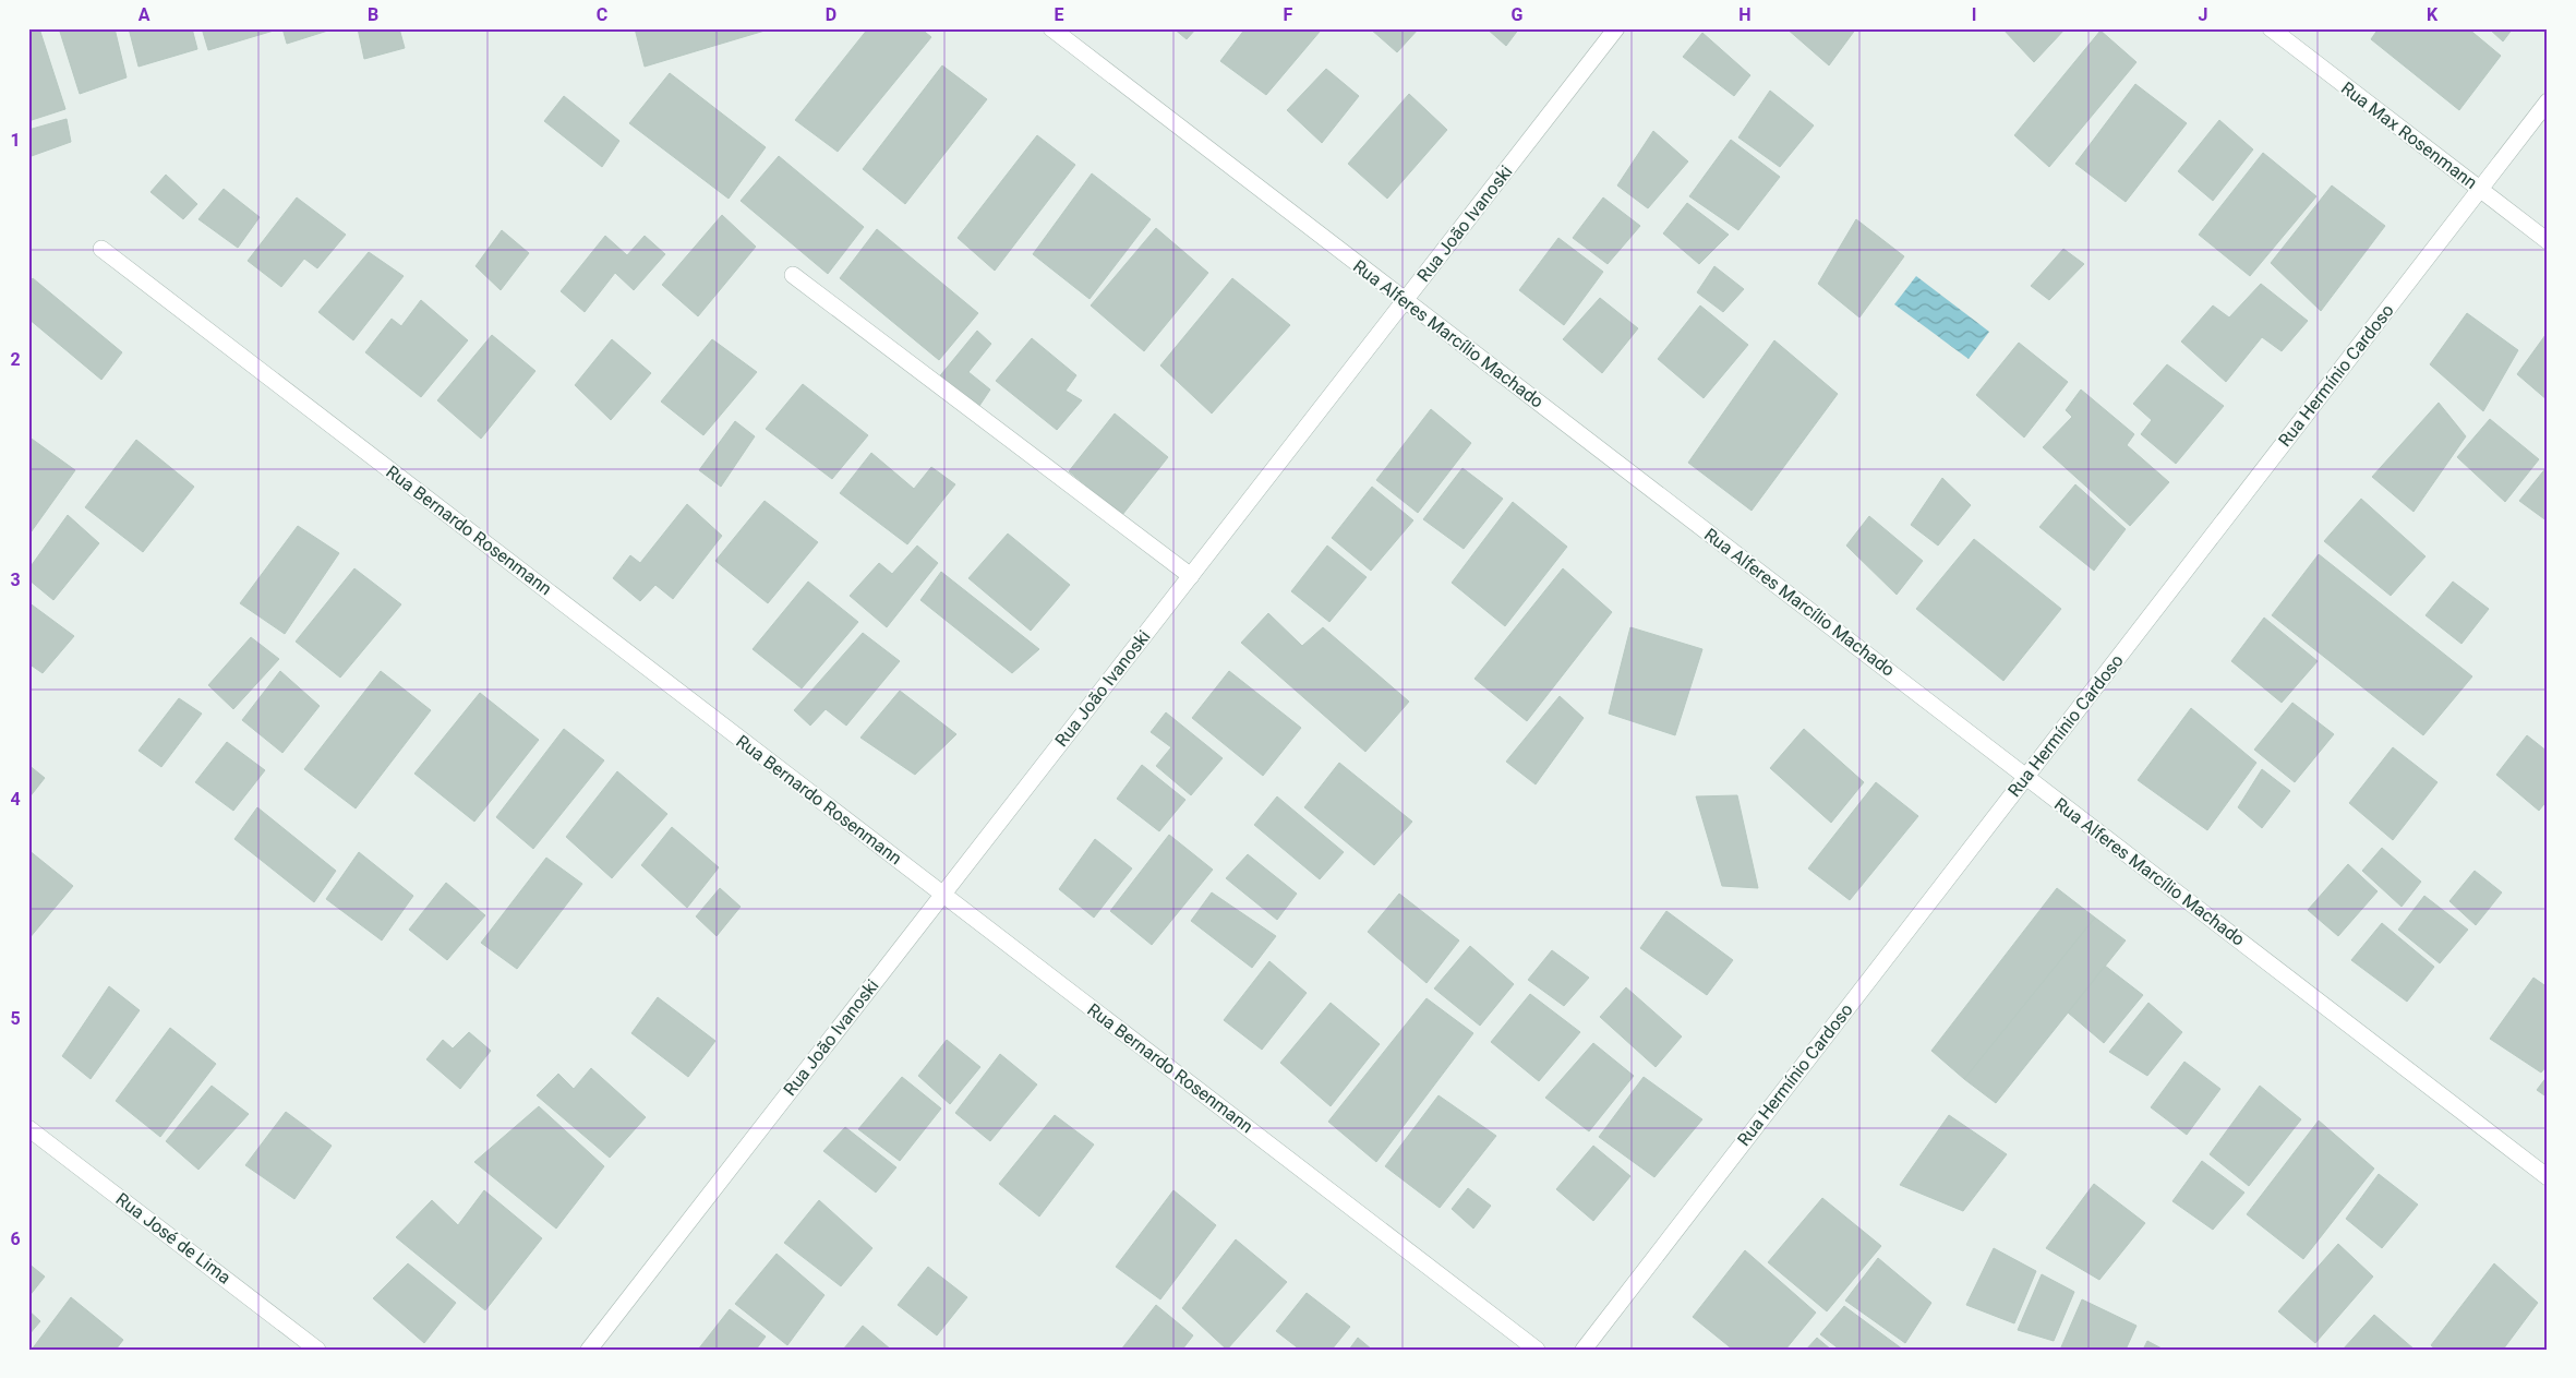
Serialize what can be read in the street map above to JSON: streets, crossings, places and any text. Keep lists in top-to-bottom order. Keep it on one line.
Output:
{"streets":{"street":["Rua Max Rosenmann","Rua João Ivanoski","Rua Alferes Marcílio Machado","Rua Hermínio Cardoso","Rua Bernardo Rosenmann","Rua José de Lima"]},"crossings":[["Rua Max Rosenmann","Rua Hermínio Cardoso"],["Rua João Ivanoski","Rua Alferes Marcílio Machado"],["Rua João Ivanoski","Rua Bernardo Rosenmann"],["Rua Alferes Marcílio Machado","Rua Hermínio Cardoso"]],"grid":{"columns":["A","B","C","D","E","F","G","H","I","J","K"],"rows":["1","2","3","4","5","6"]}}
